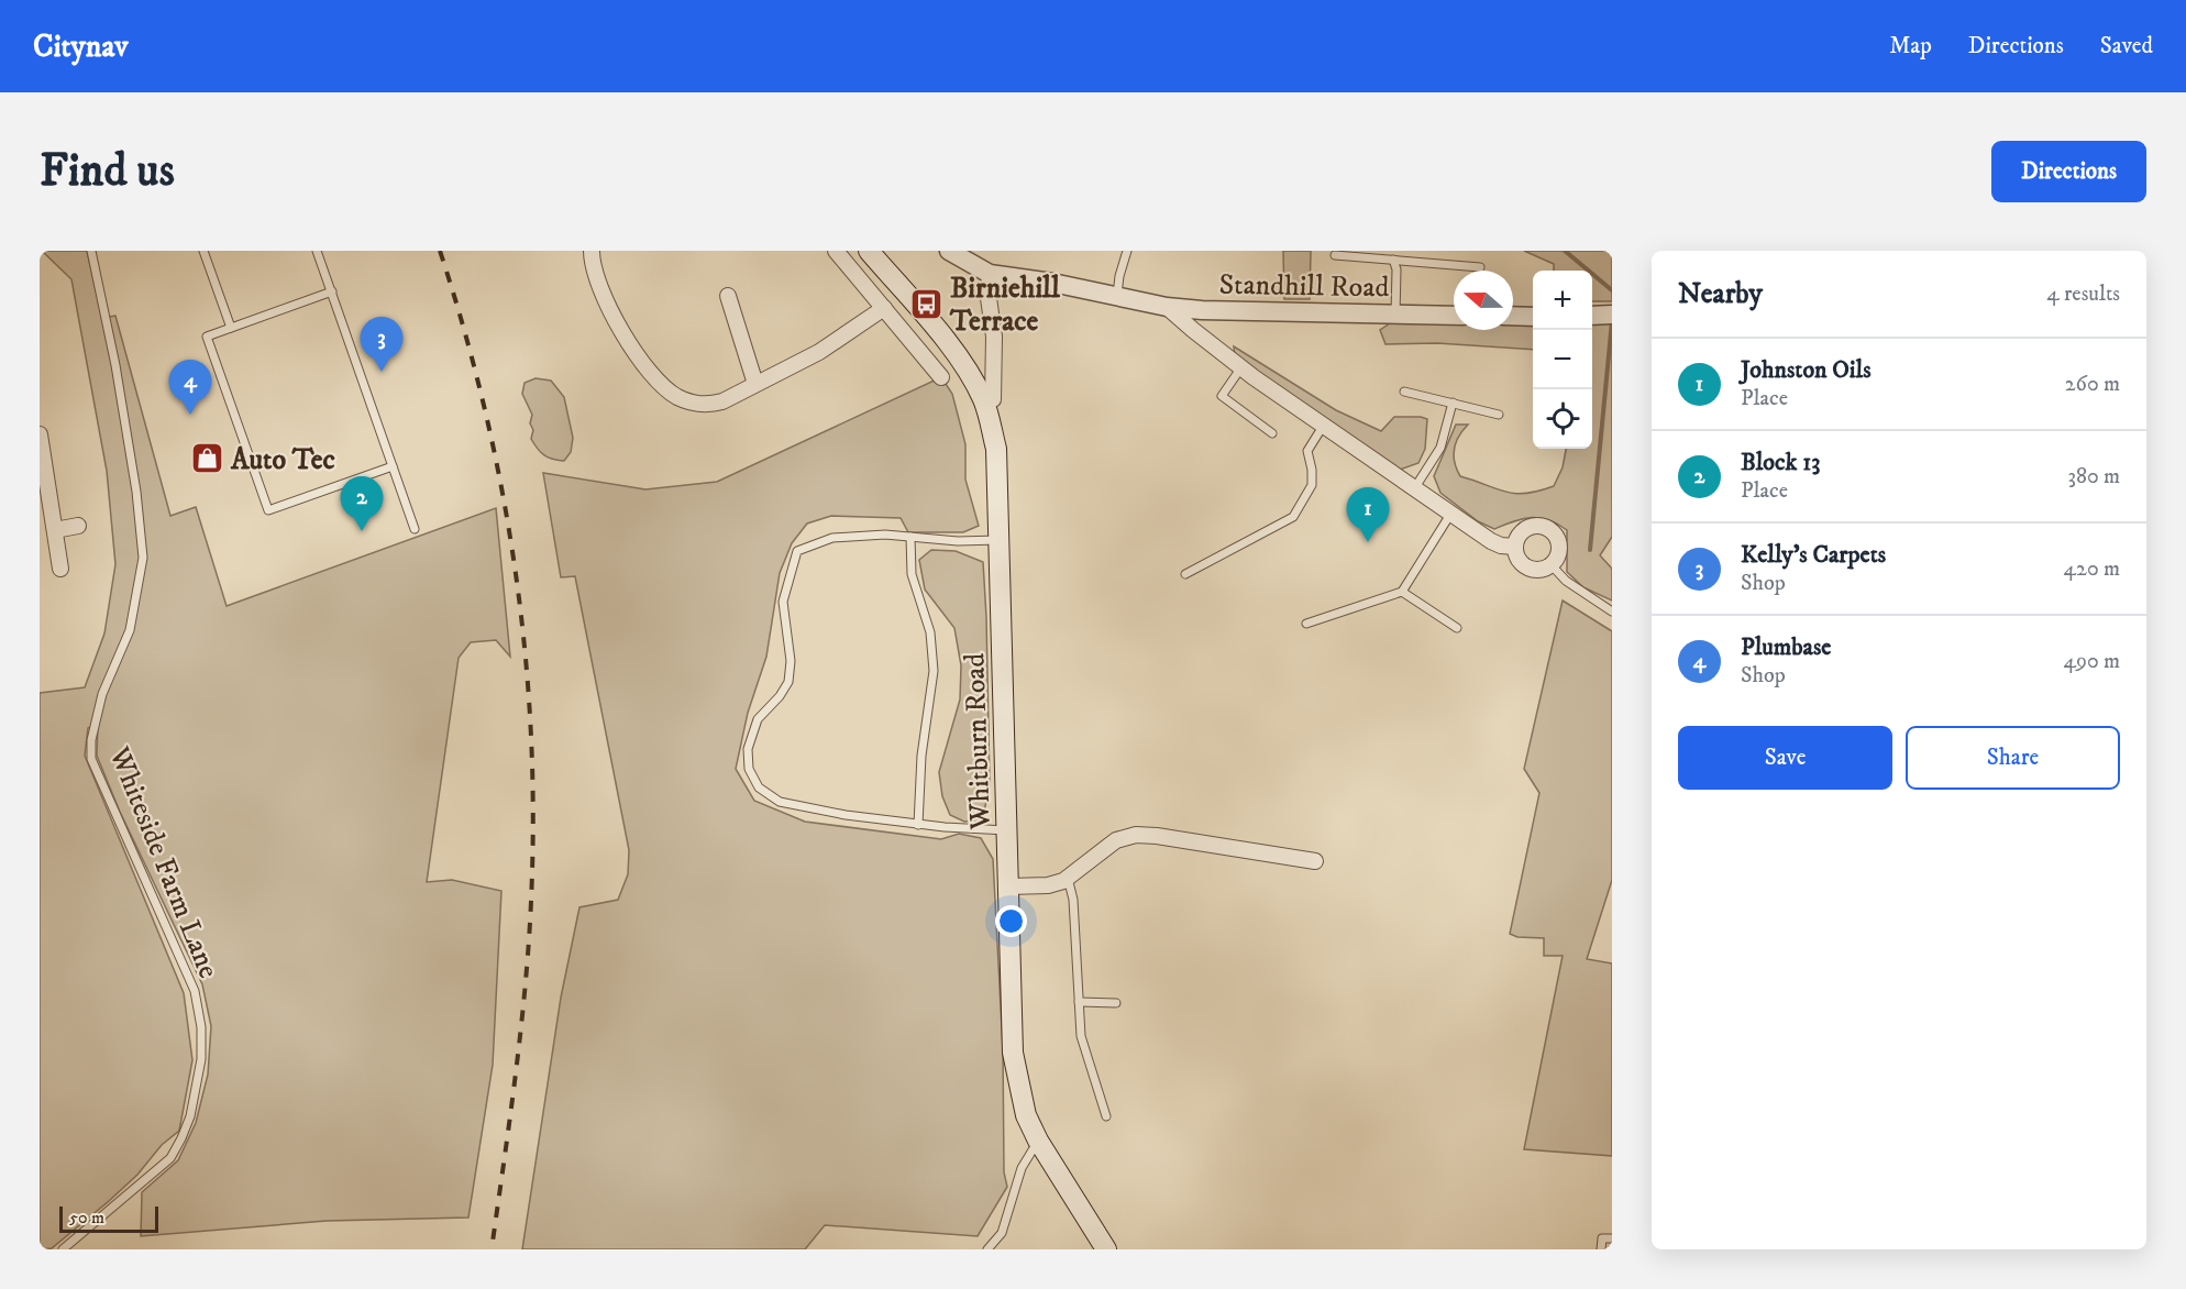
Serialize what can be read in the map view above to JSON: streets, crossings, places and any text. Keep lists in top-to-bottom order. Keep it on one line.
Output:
{"streets":{"main road":["Whitburn Road"],"street":["Standhill Road"],"lane":["Whiteside Farm Lane"]},"places":{"bus stop":["Birniehill Terrace"],"shop":["Auto Tec"]},"scale_bar":"50 m","north":"left","page":{"header":"Citynav","nav":["Map","Directions","Saved"],"buttons":["Directions",["Save","Share"]],"title":"Find us","heading":["Nearby","4 results"],"map_buttons":["+","−"],"pins":["3","4","2","1"],"list":[{"mark":"1","name":"Johnston Oils","note":"Place","value":"260 m"},{"mark":"2","name":"Block 13","note":"Place","value":"380 m"},{"mark":"3","name":"Kelly's Carpets","note":"Shop","value":"420 m"},{"mark":"4","name":"Plumbase","note":"Shop","value":"490 m"}],"scale":"50 m"}}
